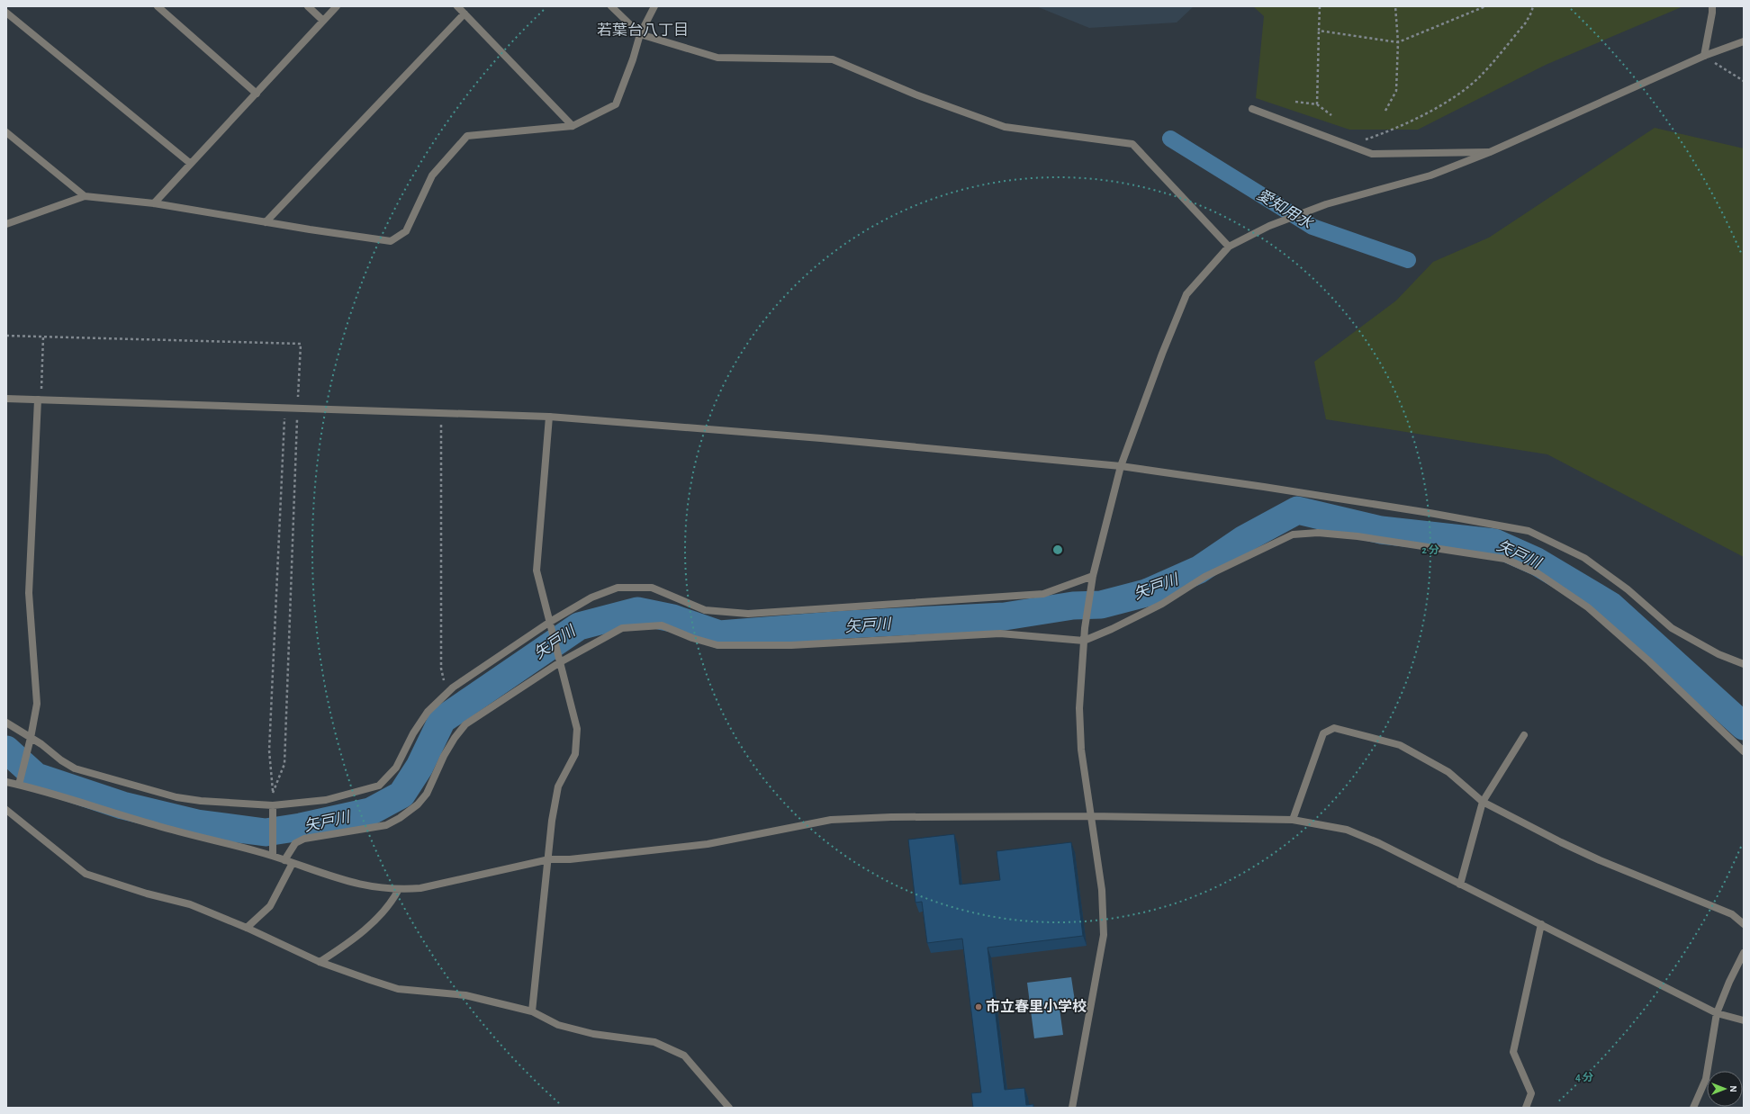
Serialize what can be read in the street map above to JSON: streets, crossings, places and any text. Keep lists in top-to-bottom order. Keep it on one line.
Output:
{"districts":["若葉台八丁目"],"water":["愛知用水","矢戸川"],"places":["市立春里小学校"],"north":"right","rings":["2 分","4 分"]}
